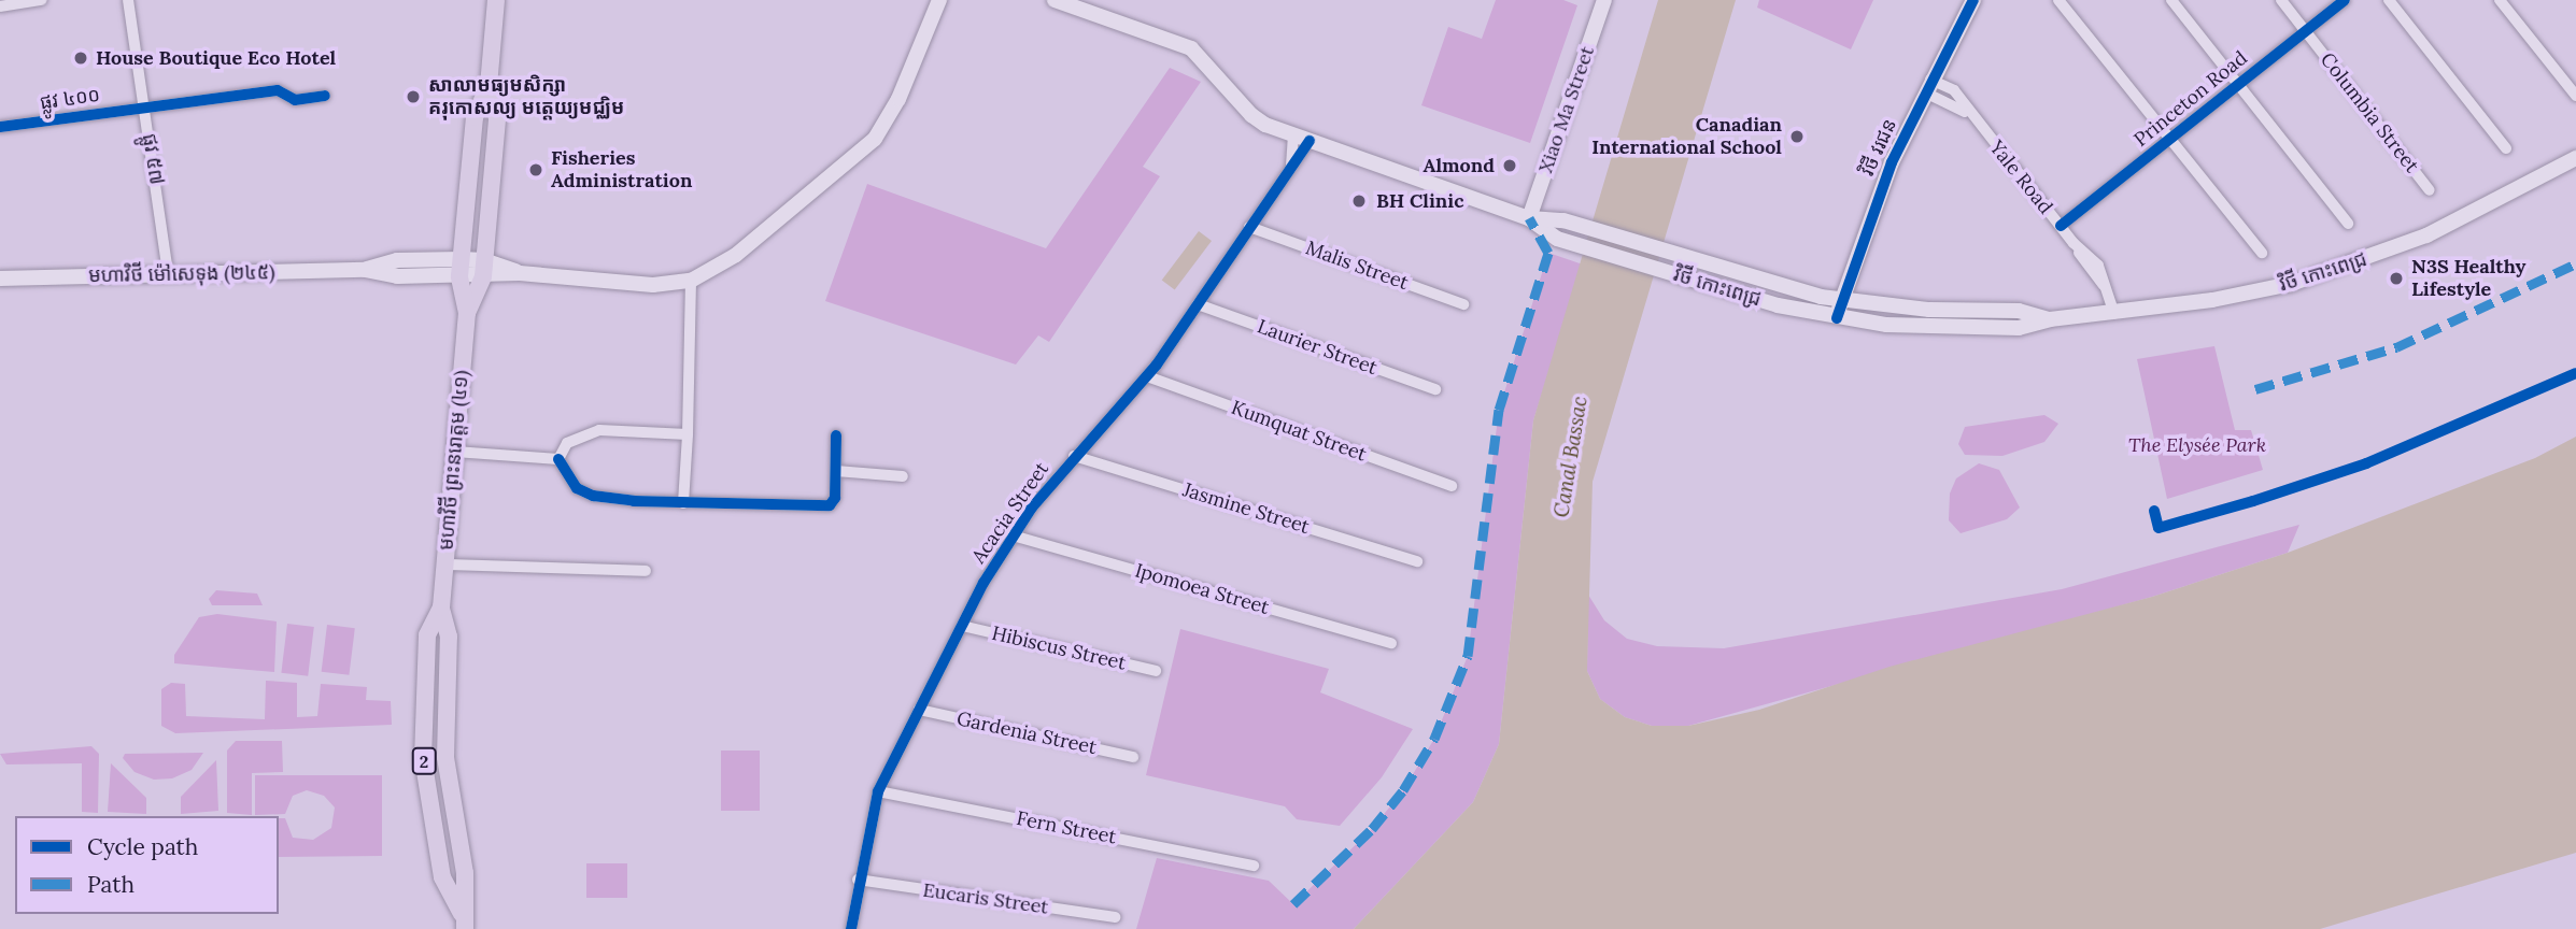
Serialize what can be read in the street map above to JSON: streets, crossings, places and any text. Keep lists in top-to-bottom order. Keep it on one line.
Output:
{"streets":{"main road":["Xiao Ma Street","វិថី វរជន","វិថី កោះពេជ្រ","មហាវិថី ម៉ៅសេទុង (២៤៥)","មហាវិថី ព្រះនរោត្តម (៤១)","2"],"street":["ផ្លូវ ៤០០","Princeton Road","Columbia Street","ផ្លូវ ៥៧","Yale Road","Malis Street","Laurier Street","Kumquat Street","Jasmine Street","Acacia Street","Ipomoea Street","Hibiscus Street","Gardenia Street","Fern Street","Eucaris Street"]},"crossings":[["ផ្លូវ ៤០០","ផ្លូវ ៥៧"],["Princeton Road","Columbia Street"],["Princeton Road","Yale Road"],["Xiao Ma Street","វិថី កោះពេជ្រ"],["វិថី វរជន","Yale Road"],["វិថី វរជន","វិថី កោះពេជ្រ"],["ផ្លូវ ៥៧","មហាវិថី ម៉ៅសេទុង (២៤៥)"],["Yale Road","វិថី កោះពេជ្រ"],["Malis Street","Acacia Street"],["វិថី កោះពេជ្រ","Acacia Street"],["មហាវិថី ម៉ៅសេទុង (២៤៥)","មហាវិថី ព្រះនរោត្តម (៤១)"],["Laurier Street","Acacia Street"],["Kumquat Street","Acacia Street"],["Jasmine Street","Acacia Street"],["Acacia Street","Ipomoea Street"],["Acacia Street","Hibiscus Street"],["Acacia Street","Gardenia Street"],["Acacia Street","Fern Street"],["Acacia Street","Eucaris Street"]],"water":["Canal Bassac"],"parks":["The Elysée Park"],"places":["House Boutique Eco Hotel","សាលាមធ្យមសិក្សា គរុកោសល្យ មត្តេយ្យមជ្ឈិម","Canadian International School","Almond","Fisheries Administration","BH Clinic","N3S Healthy Lifestyle"],"legend":["Cycle path","Path"]}
